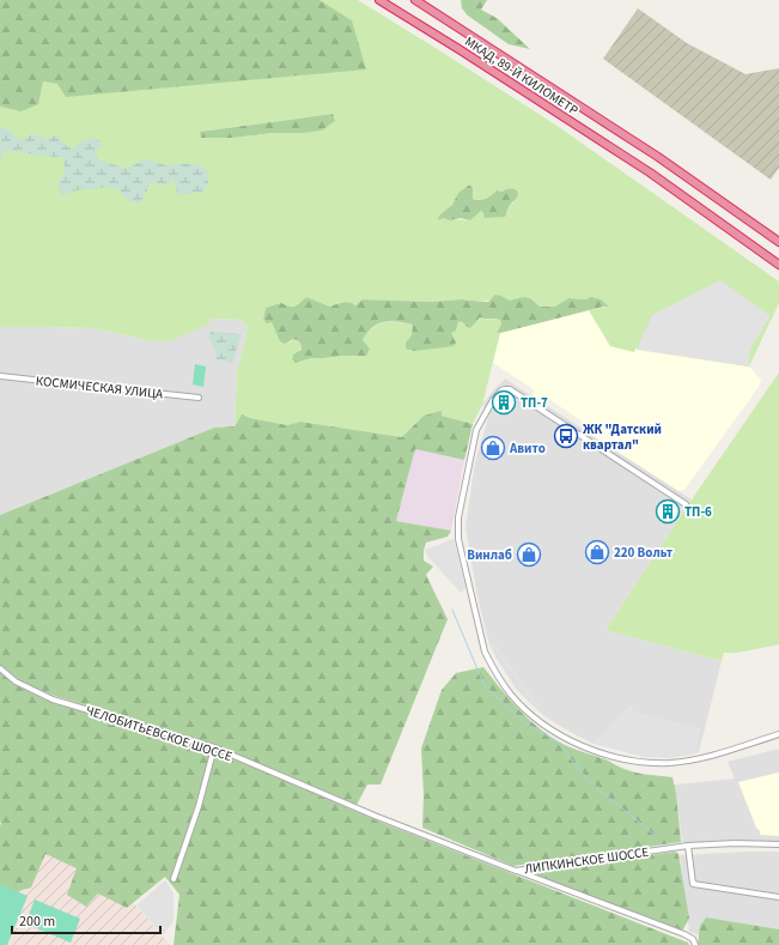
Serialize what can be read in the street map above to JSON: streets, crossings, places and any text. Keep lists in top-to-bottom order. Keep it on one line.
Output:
{"streets":{"highway":["МКАД, 89-Й КИЛОМЕТР"],"street":["КОСМИЧЕСКАЯ УЛИЦА","ЧЕЛОБИТЬЕВСКОЕ ШОССЕ","ЛИПКИНСКОЕ ШОССЕ"]},"crossings":[["ЧЕЛОБИТЬЕВСКОЕ ШОССЕ","ЛИПКИНСКОЕ ШОССЕ"]],"places":{"building":["ТП-7","ТП-6"],"bus stop":["ЖК \"Датский квартал\""],"shop":["Авито","220 Вольт","Винлаб"]},"scale_bar":"200 m"}
